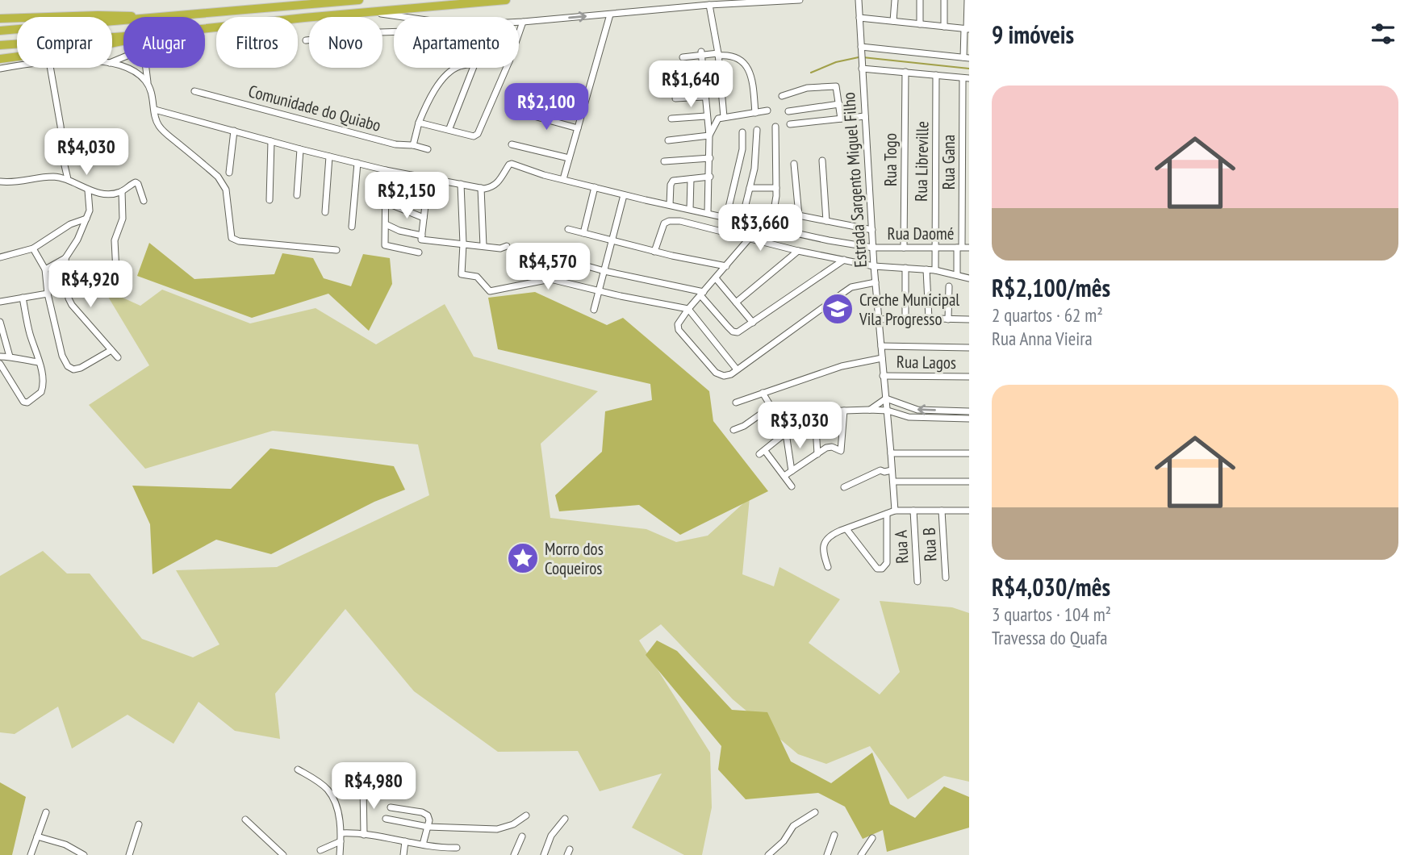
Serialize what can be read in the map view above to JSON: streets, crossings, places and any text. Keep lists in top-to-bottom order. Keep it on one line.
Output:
{"streets":{"street":["Comunidade do Quiabo","Rua Togo","Rua Libreville","Rua Gana","Estrada Sargento Miguel Filho","Rua Daomé","Rua Lagos","Rua B","Rua A"]},"crossings":[["Rua Togo","Rua Daomé"],["Rua Libreville","Rua Daomé"],["Rua Gana","Rua Daomé"],["Estrada Sargento Miguel Filho","Rua Daomé"],["Estrada Sargento Miguel Filho","Rua Lagos"]],"places":{"school or university":["Creche Municipal Vila Progresso"],"place":["Morro dos Coqueiros"]},"page":{"heading":"9 imóveis","chip":["Comprar","Alugar","Filtros","Novo","Apartamento"],"price":["R$1,640","R$2,100","R$4,030","R$2,150","R$3,660","R$4,570","R$4,920","R$3,030","R$4,980"],"list":[{"name":"R$2,100/mês","note":"2 quartos · 62 m² · Rua Anna Vieira"},{"name":"R$4,030/mês","note":"3 quartos · 104 m² · Travessa do Quafa"}]}}
